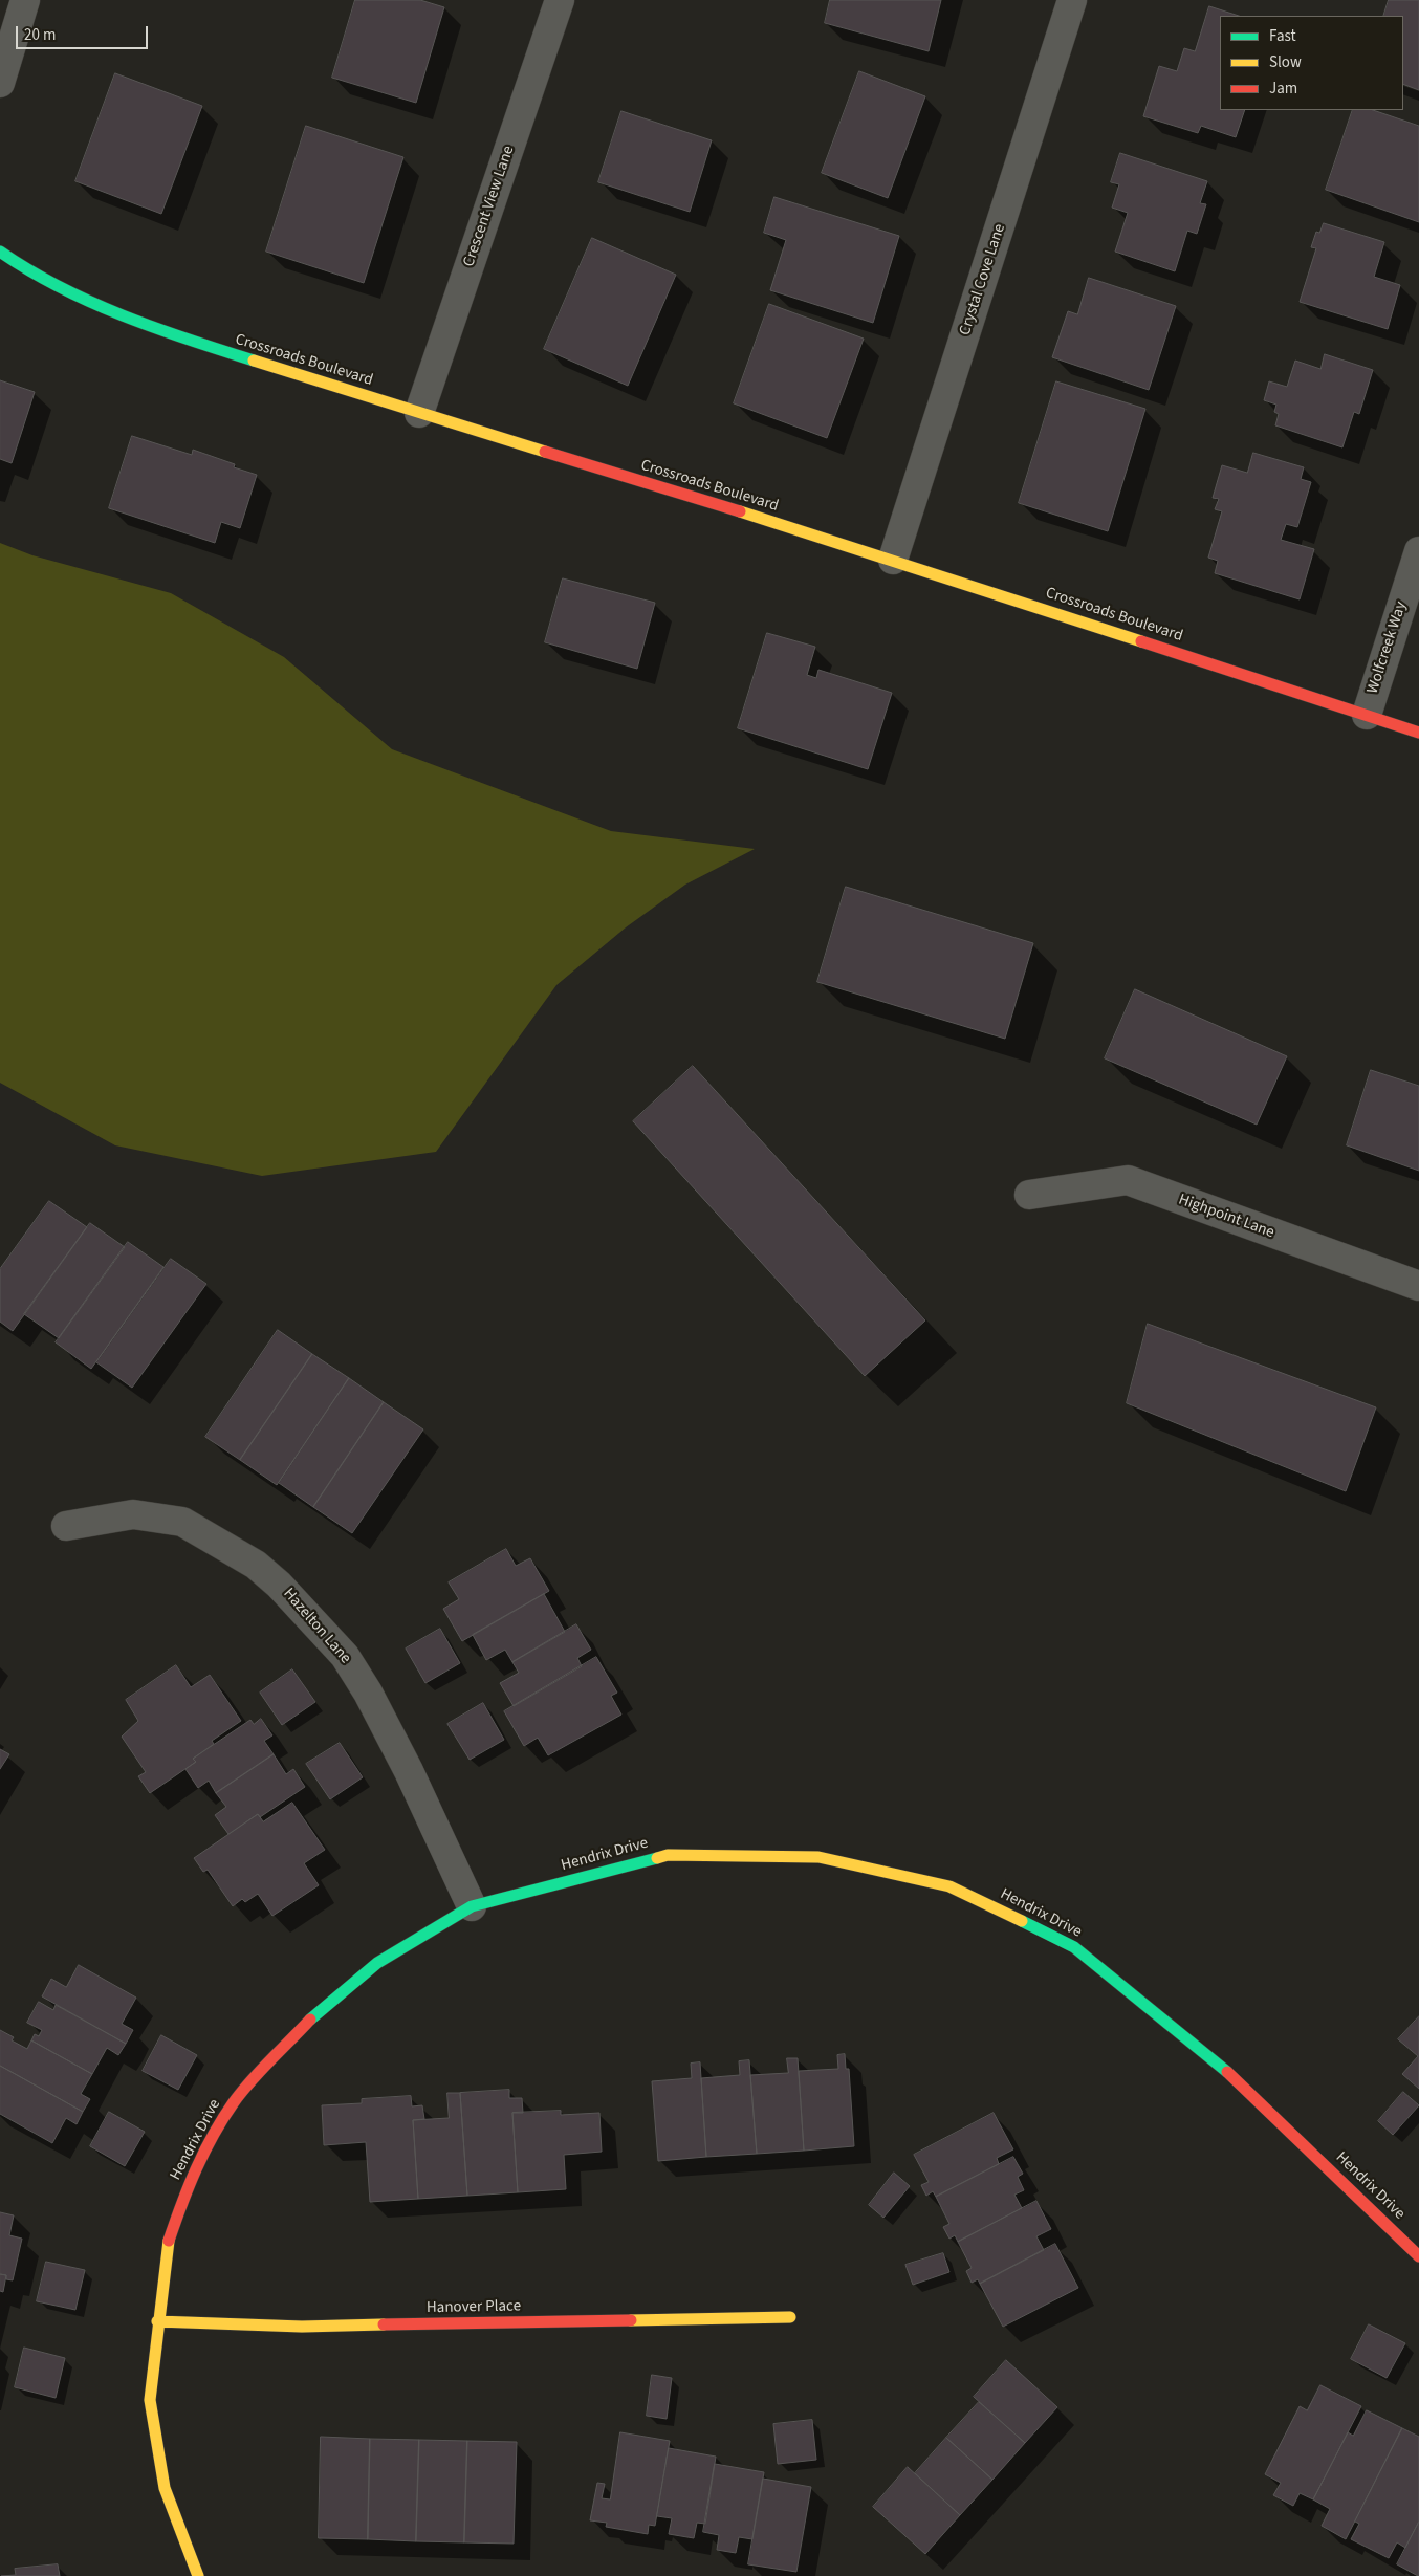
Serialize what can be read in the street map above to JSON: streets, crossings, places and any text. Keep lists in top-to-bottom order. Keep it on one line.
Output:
{"streets":{"street":["Crescent View Lane","Crystal Cove Lane","Crossroads Boulevard","Wolfcreek Way","Highpoint Lane","Hazelton Lane","Hendrix Drive","Hanover Place"]},"crossings":[["Crescent View Lane","Crossroads Boulevard"],["Crystal Cove Lane","Crossroads Boulevard"],["Crossroads Boulevard","Wolfcreek Way"],["Hazelton Lane","Hendrix Drive"],["Hendrix Drive","Hanover Place"]],"legend":["Fast","Slow","Jam"],"scale_bar":"20 m"}
